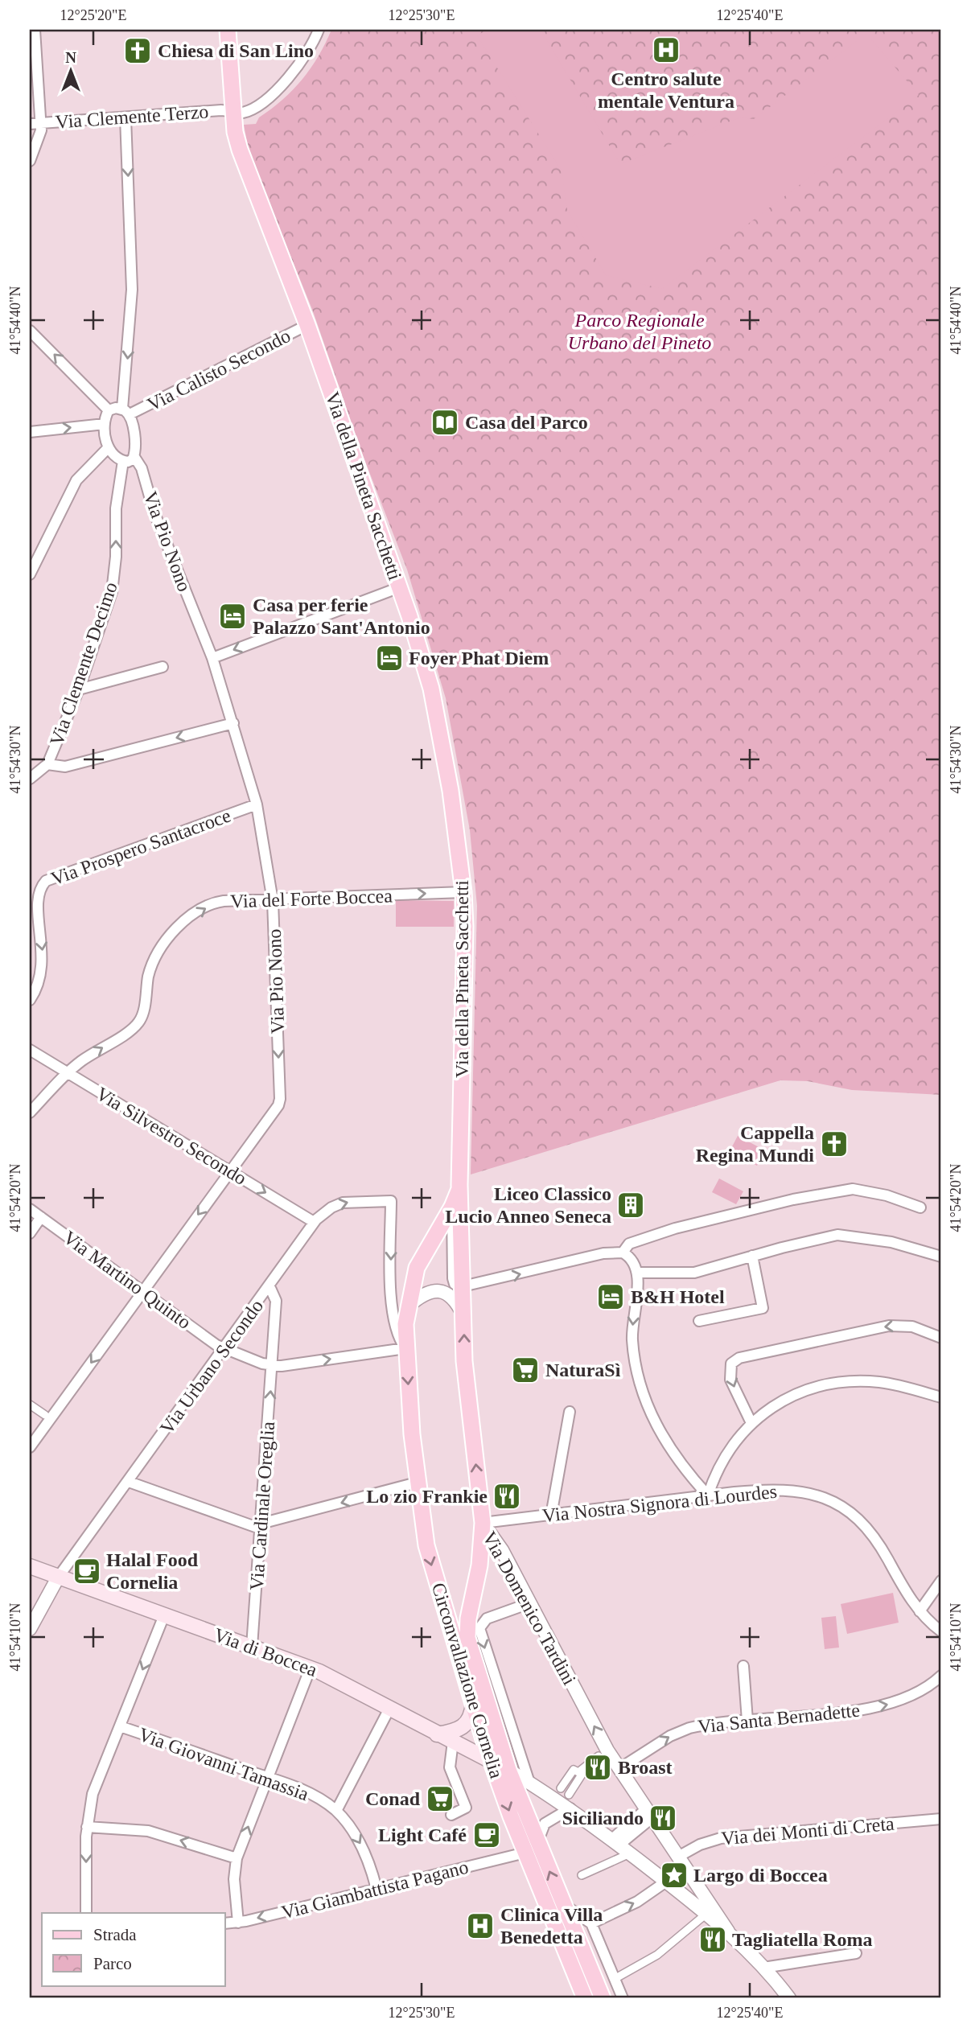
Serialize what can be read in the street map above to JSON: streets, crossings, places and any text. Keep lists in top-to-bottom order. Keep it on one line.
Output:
{"streets":{"main road":["Via della Pineta Sacchetti","Via Domenico Tardini","Via di Boccea","Circonvallazione Cornelia"],"street":["Via Clemente Terzo","Via Calisto Secondo","Via Pio Nono","Via Clemente Decimo","Via Prospero Santacroce","Via del Forte Boccea","Via Silvestro Secondo","Via Martino Quinto","Via Urbano Secondo","Via Nostra Signora di Lourdes","Via Cardinale Oreglia","Via Santa Bernadette","Via Giovanni Tamassia","Via dei Monti di Creta","Via Giambattista Pagano"]},"crossings":[["Via Clemente Terzo","Via della Pineta Sacchetti"],["Via Calisto Secondo","Via della Pineta Sacchetti"],["Via della Pineta Sacchetti","Via del Forte Boccea"],["Via della Pineta Sacchetti","Via Domenico Tardini"],["Via della Pineta Sacchetti","Circonvallazione Cornelia"],["Via Pio Nono","Via Prospero Santacroce"],["Via Pio Nono","Via del Forte Boccea"],["Via Pio Nono","Via Silvestro Secondo"],["Via Pio Nono","Via Martino Quinto"],["Via del Forte Boccea","Via Silvestro Secondo"],["Via Silvestro Secondo","Via Urbano Secondo"],["Via Martino Quinto","Via Urbano Secondo"],["Via Martino Quinto","Via Cardinale Oreglia"],["Via Urbano Secondo","Via Cardinale Oreglia"],["Via Urbano Secondo","Via di Boccea"],["Via Urbano Secondo","Circonvallazione Cornelia"],["Via Nostra Signora di Lourdes","Via Domenico Tardini"],["Via Nostra Signora di Lourdes","Circonvallazione Cornelia"],["Via Cardinale Oreglia","Via di Boccea"],["Via Domenico Tardini","Circonvallazione Cornelia"],["Via Domenico Tardini","Via Santa Bernadette"],["Via di Boccea","Circonvallazione Cornelia"],["Circonvallazione Cornelia","Via Giambattista Pagano"],["Via Giovanni Tamassia","Via Giambattista Pagano"]],"one_way":["Via Pio Nono","Via Prospero Santacroce","Via del Forte Boccea","Via Cardinale Oreglia","Via Domenico Tardini","Via Santa Bernadette","Via Giambattista Pagano"],"parks":["Parco Regionale Urbano del Pineto"],"places":{"hospital":["Centro salute mentale Ventura","Clinica Villa Benedetta"],"church":["Chiesa di San Lino","Cappella Regina Mundi"],"library":["Casa del Parco"],"hotel":["Casa per ferie Palazzo Sant'Antonio","Foyer Phat Diem","B&H Hotel"],"building":["Liceo Classico Lucio Anneo Seneca"],"supermarket":["NaturaSì","Conad"],"restaurant":["Lo zio Frankie","Broast","Siciliando","Tagliatella Roma"],"cafe":["Halal Food Cornelia","Light Café"],"place":["Largo di Boccea"]},"legend":["Strada","Parco"],"north":"top","coordinates":["12°25'20\"E","12°25'30\"E","12°25'40\"E","41°54'40\"N","41°54'30\"N","41°54'20\"N","41°54'10\"N"]}
